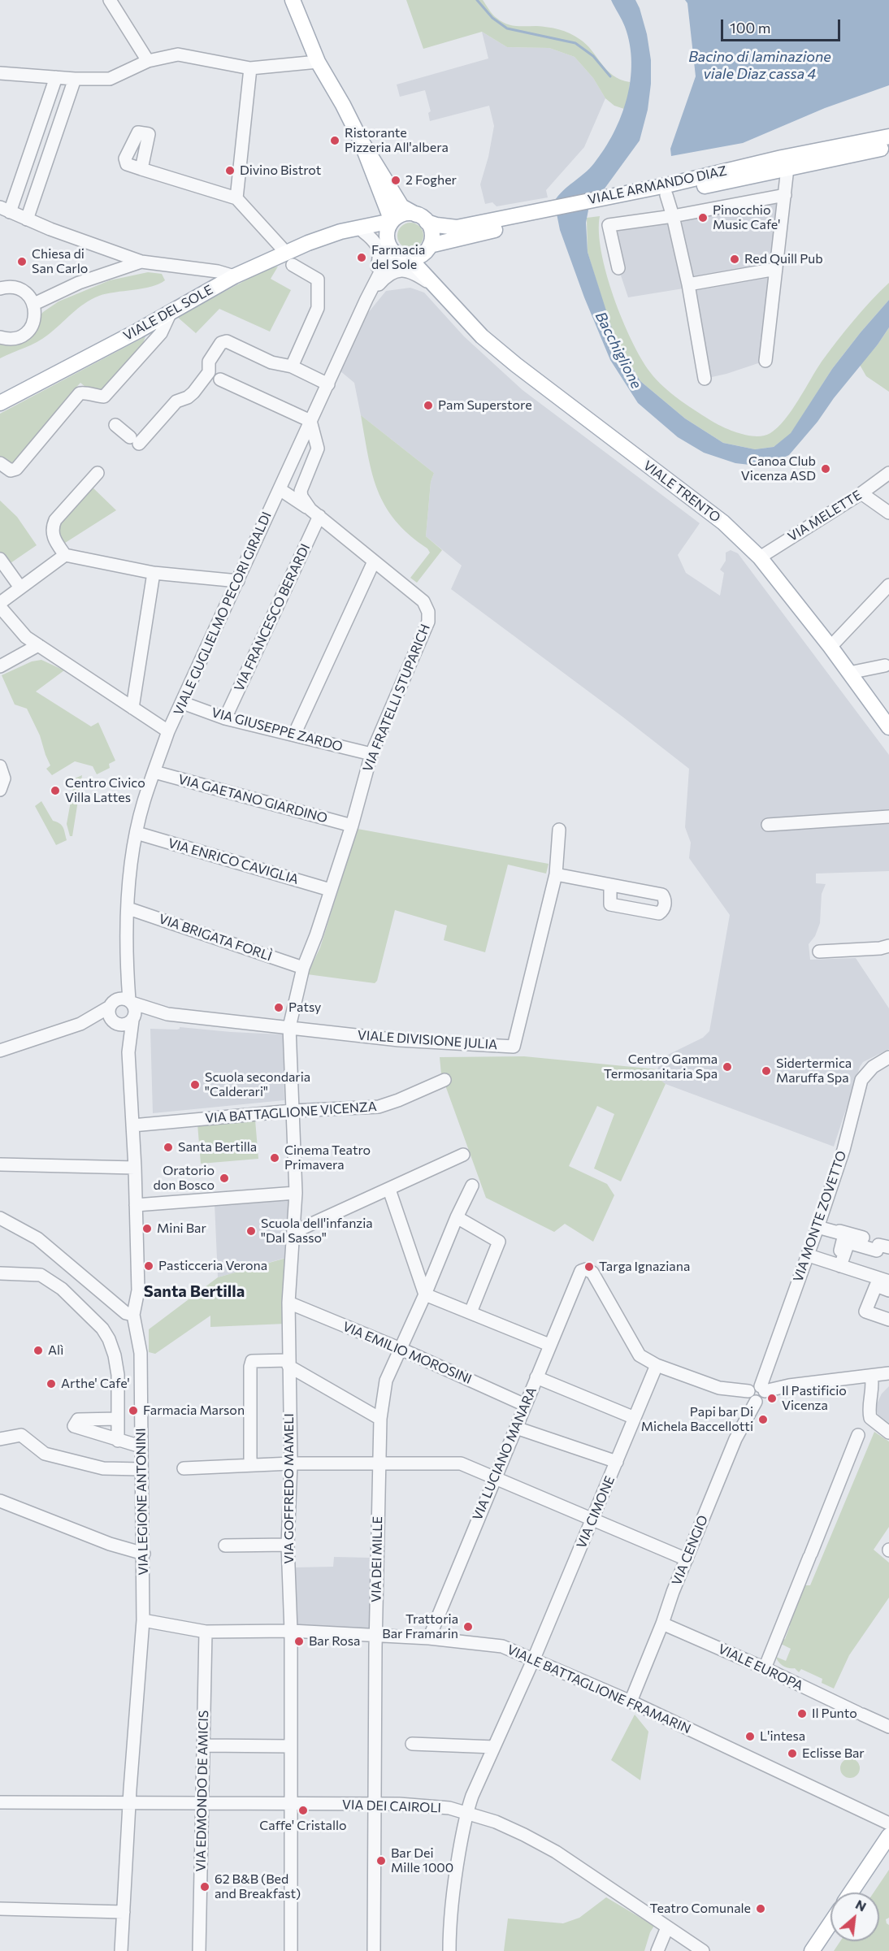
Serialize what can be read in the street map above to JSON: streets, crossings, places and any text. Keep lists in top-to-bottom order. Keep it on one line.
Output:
{"streets":{"main road":["VIALE ARMANDO DIAZ","VIALE DEL SOLE","VIALE TRENTO"],"street":["VIA MELETTE","VIALE GUGLIELMO PECORI GIRALDI","VIA FRANCESCO BERARDI","VIA FRATELLI STUPARICH","VIA GIUSEPPE ZARDO","VIA GAETANO GIARDINO","VIA ENRICO CAVIGLIA","VIA BRIGATA FORLÌ","VIALE DIVISIONE JULIA","VIA BATTAGLIONE VICENZA","VIA MONTE ZOVETTO","VIA EMILIO MOROSINI","VIA LUCIANO MANARA","VIA GOFFREDO MAMELI","VIA LEGIONE ANTONINI","VIA CIMONE","VIA CENGIO","VIA DEI MILLE","VIALE EUROPA","VIALE BATTAGLIONE FRAMARIN","VIA EDMONDO DE AMICIS","VIA DEI CAIROLI"]},"crossings":[["VIALE ARMANDO DIAZ","VIALE DEL SOLE"],["VIALE ARMANDO DIAZ","VIALE TRENTO"],["VIALE ARMANDO DIAZ","VIALE GUGLIELMO PECORI GIRALDI"],["VIALE DEL SOLE","VIALE TRENTO"],["VIALE DEL SOLE","VIALE GUGLIELMO PECORI GIRALDI"],["VIALE TRENTO","VIA MELETTE"],["VIALE TRENTO","VIALE GUGLIELMO PECORI GIRALDI"],["VIALE GUGLIELMO PECORI GIRALDI","VIA FRATELLI STUPARICH"],["VIALE GUGLIELMO PECORI GIRALDI","VIA GIUSEPPE ZARDO"],["VIALE GUGLIELMO PECORI GIRALDI","VIA GAETANO GIARDINO"],["VIALE GUGLIELMO PECORI GIRALDI","VIA ENRICO CAVIGLIA"],["VIALE GUGLIELMO PECORI GIRALDI","VIA BRIGATA FORLÌ"],["VIALE GUGLIELMO PECORI GIRALDI","VIALE DIVISIONE JULIA"],["VIALE GUGLIELMO PECORI GIRALDI","VIA LEGIONE ANTONINI"],["VIA FRANCESCO BERARDI","VIA FRATELLI STUPARICH"],["VIA FRANCESCO BERARDI","VIA GIUSEPPE ZARDO"],["VIA FRATELLI STUPARICH","VIA GIUSEPPE ZARDO"],["VIA FRATELLI STUPARICH","VIA GAETANO GIARDINO"],["VIA FRATELLI STUPARICH","VIA ENRICO CAVIGLIA"],["VIA FRATELLI STUPARICH","VIA BRIGATA FORLÌ"],["VIA FRATELLI STUPARICH","VIALE DIVISIONE JULIA"],["VIA FRATELLI STUPARICH","VIA GOFFREDO MAMELI"],["VIALE DIVISIONE JULIA","VIA GOFFREDO MAMELI"],["VIALE DIVISIONE JULIA","VIA LEGIONE ANTONINI"],["VIA BATTAGLIONE VICENZA","VIA GOFFREDO MAMELI"],["VIA BATTAGLIONE VICENZA","VIA LEGIONE ANTONINI"],["VIA MONTE ZOVETTO","VIA CENGIO"],["VIA EMILIO MOROSINI","VIA LUCIANO MANARA"],["VIA EMILIO MOROSINI","VIA GOFFREDO MAMELI"],["VIA EMILIO MOROSINI","VIA DEI MILLE"],["VIA LUCIANO MANARA","VIA CIMONE"],["VIA LUCIANO MANARA","VIALE BATTAGLIONE FRAMARIN"],["VIA GOFFREDO MAMELI","VIALE BATTAGLIONE FRAMARIN"],["VIA GOFFREDO MAMELI","VIA DEI CAIROLI"],["VIA LEGIONE ANTONINI","VIALE BATTAGLIONE FRAMARIN"],["VIA LEGIONE ANTONINI","VIA DEI CAIROLI"],["VIA CIMONE","VIALE BATTAGLIONE FRAMARIN"],["VIA CIMONE","VIA DEI CAIROLI"],["VIA CENGIO","VIALE EUROPA"],["VIA CENGIO","VIALE BATTAGLIONE FRAMARIN"],["VIA DEI MILLE","VIALE BATTAGLIONE FRAMARIN"],["VIA DEI MILLE","VIA DEI CAIROLI"],["VIALE BATTAGLIONE FRAMARIN","VIA EDMONDO DE AMICIS"],["VIA EDMONDO DE AMICIS","VIA DEI CAIROLI"]],"districts":["Santa Bertilla"],"water":["Bacino di laminazione viale Diaz cassa 4","Bacchiglione"],"places":["Ristorante Pizzeria All'albera","Divino Bistrot","2 Fogher","Pinocchio Music Cafe'","Farmacia del Sole","Red Quill Pub","Chiesa di San Carlo","Pam Superstore","Canoa Club Vicenza ASD","Centro Civico Villa Lattes","Patsy","Centro Gamma Termosanitaria Spa","Sidertermica Maruffa Spa","Scuola secondaria \"Calderari\"","Santa Bertilla","Cinema Teatro Primavera","Oratorio don Bosco","Mini Bar","Scuola dell'infanzia \"Dal Sasso\"","Pasticceria Verona","Targa Ignaziana","Alì","Arthe' Cafe'","Il Pastificio Vicenza","Farmacia Marson","Papi bar Di Michela Baccellotti","Trattoria Bar Framarin","Bar Rosa","Il Punto","L'intesa","Eclisse Bar","Caffe' Cristallo","Bar Dei Mille 1000","62 B&B (Bed and Breakfast)","Teatro Comunale"],"scale_bar":"100 m","north":"top right"}
